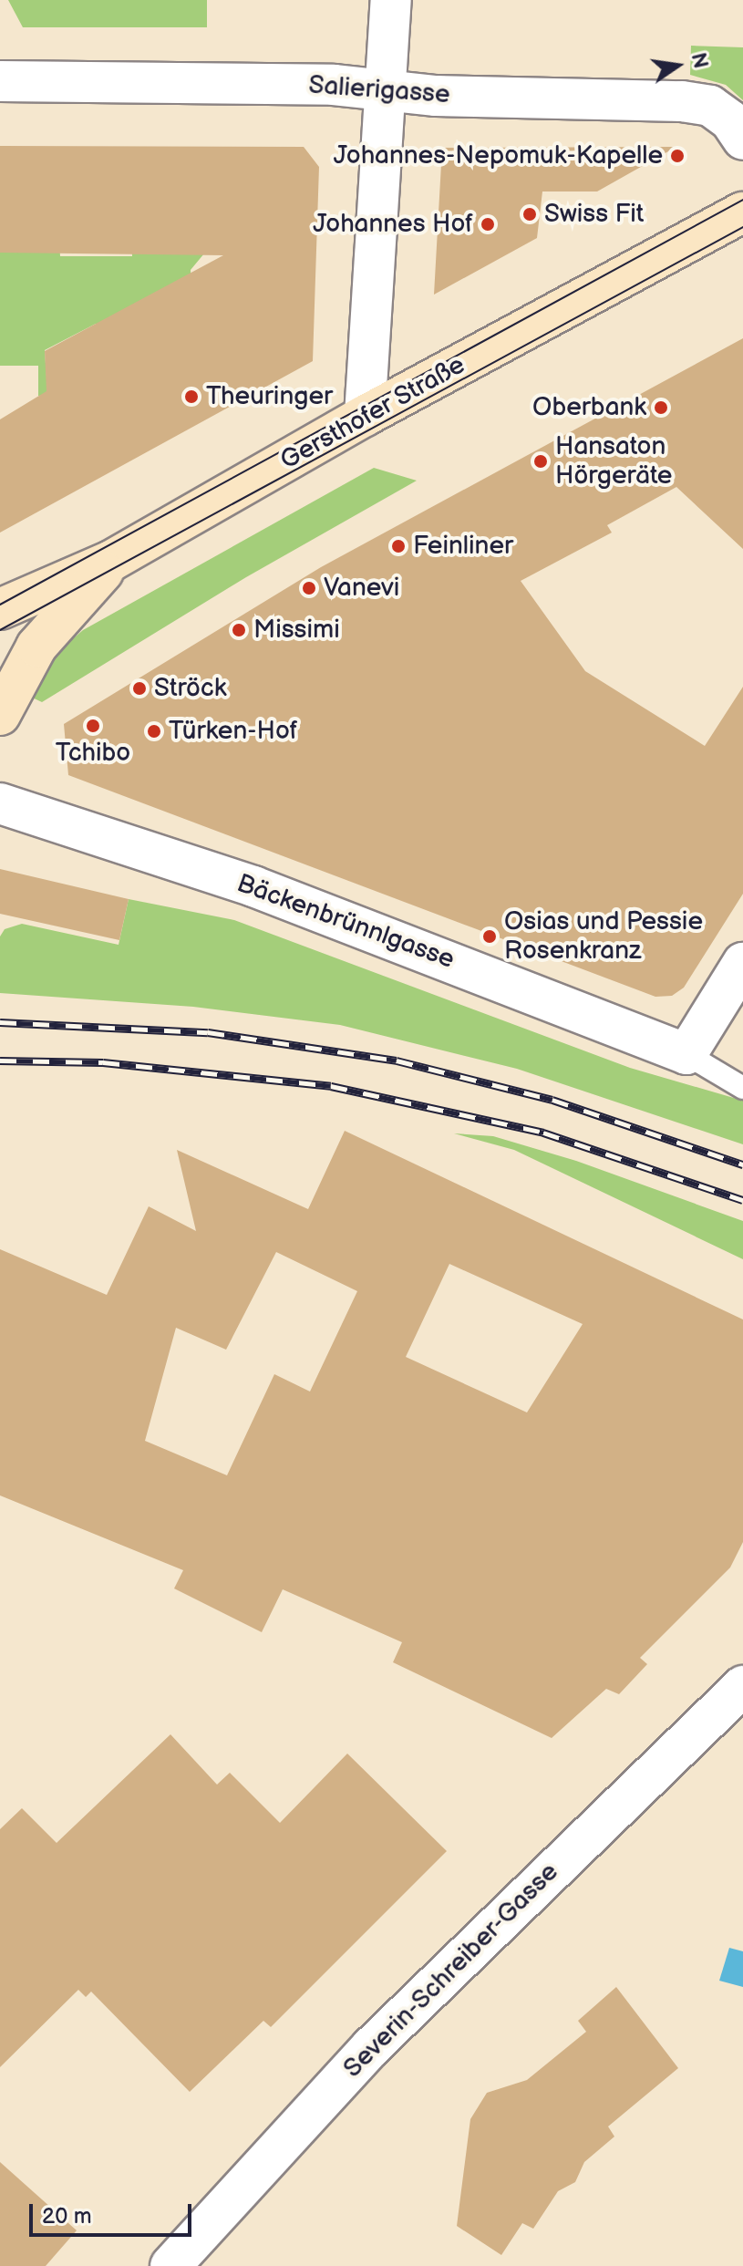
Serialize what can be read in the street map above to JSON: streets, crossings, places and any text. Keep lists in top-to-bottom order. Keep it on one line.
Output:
{"streets":{"main road":["Gersthofer Straße"],"street":["Salierigasse","Bäckenbrünnlgasse","Severin-Schreiber-Gasse"]},"places":["Johannes-Nepomuk-Kapelle","Swiss Fit","Johannes Hof","Theuringer","Oberbank","Hansaton Hörgeräte","Feinliner","Vanevi","Missimi","Ströck","Tchibo","Türken-Hof","Osias und Pessie Rosenkranz"],"scale_bar":"20 m","north":"right"}
